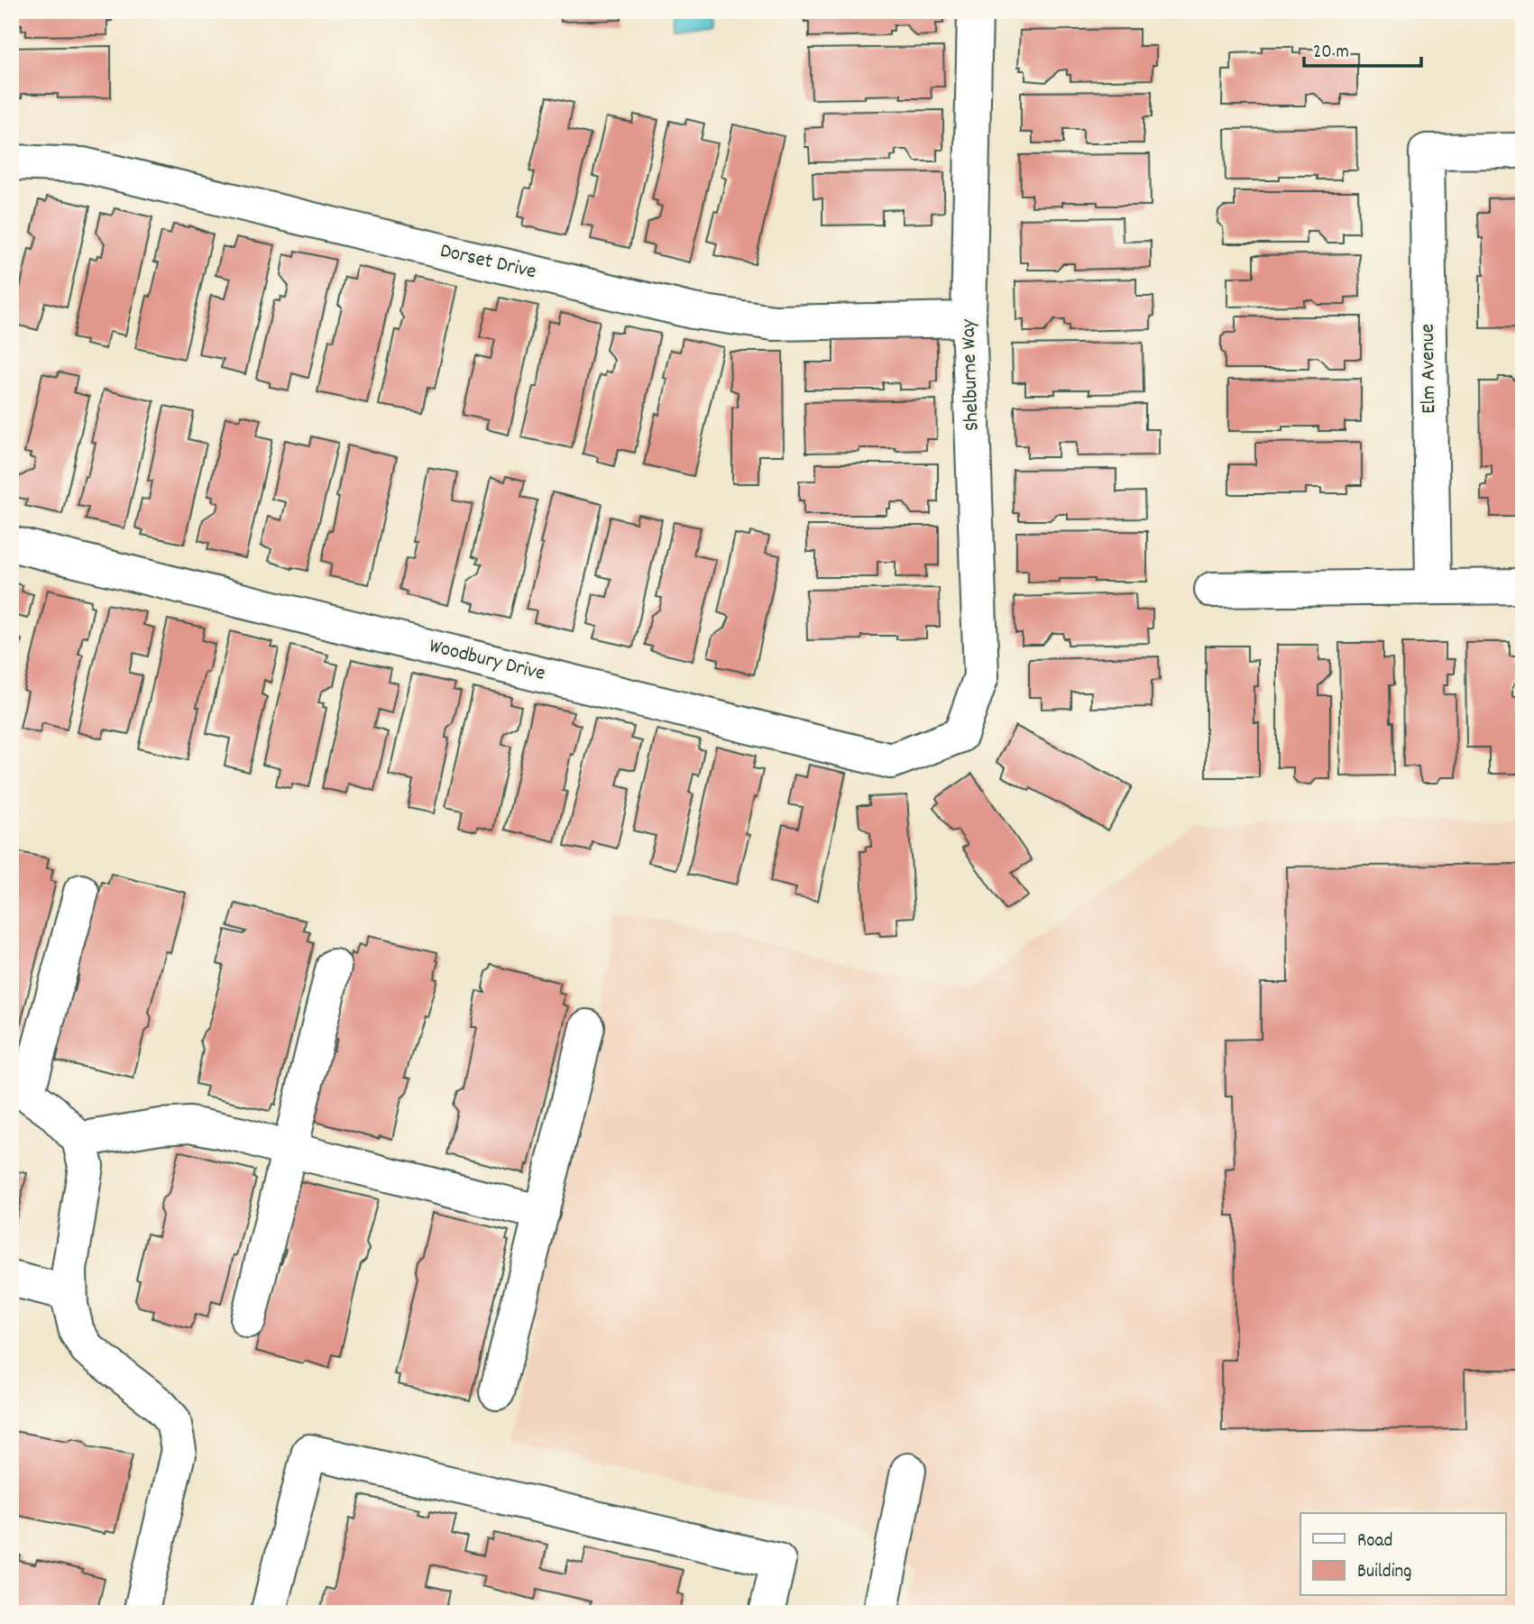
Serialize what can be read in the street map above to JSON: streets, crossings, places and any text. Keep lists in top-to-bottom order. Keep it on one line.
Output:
{"streets":{"street":["Dorset Drive","Elm Avenue","Shelburne Way","Woodbury Drive"]},"crossings":[["Dorset Drive","Shelburne Way"],["Shelburne Way","Woodbury Drive"]],"legend":["Road","Building"],"scale_bar":"20 m"}
